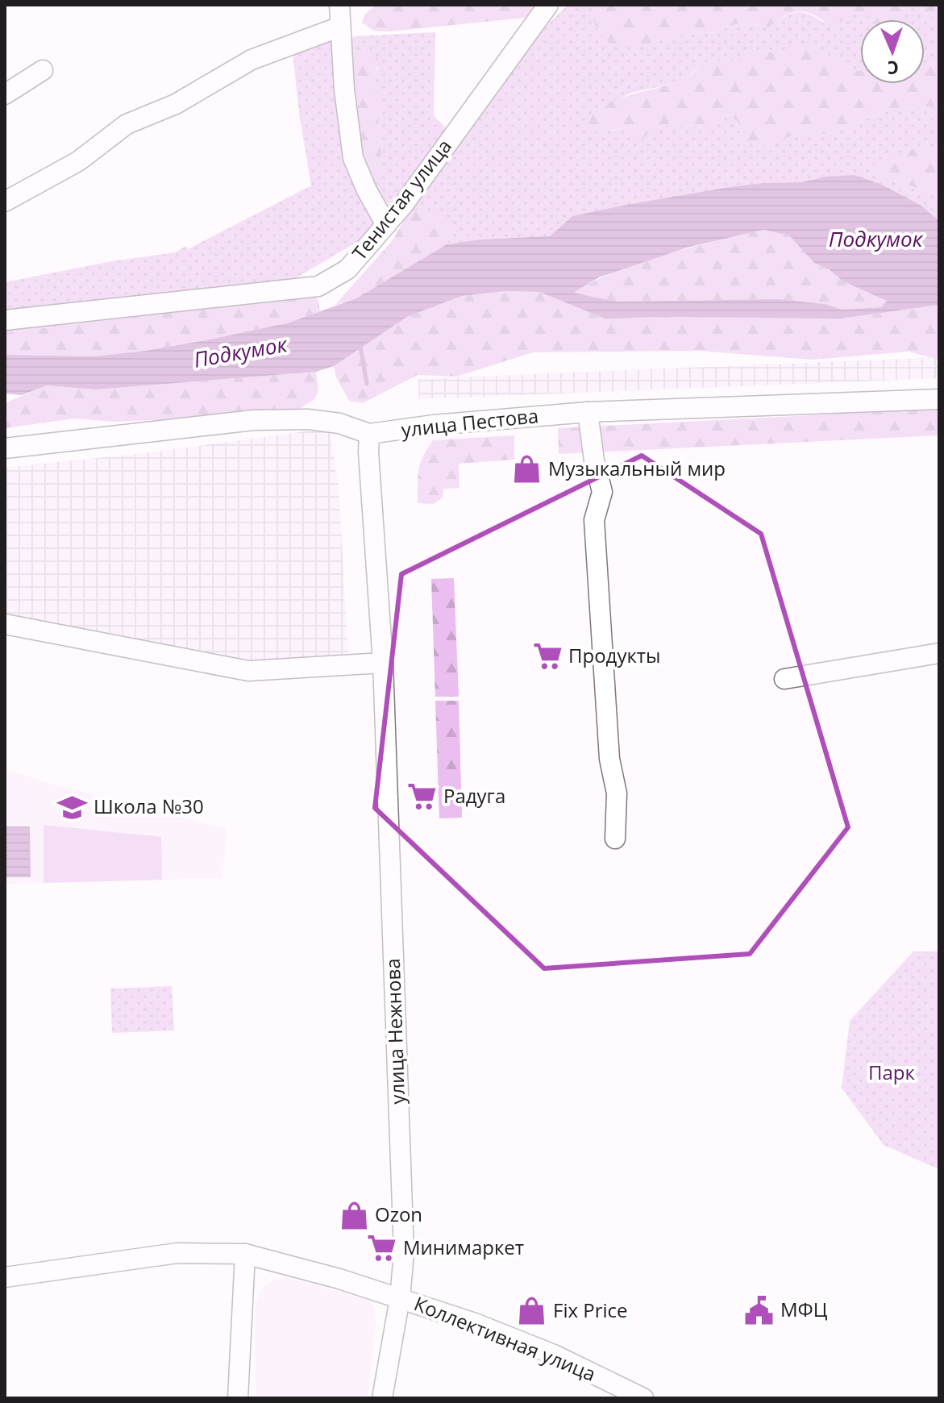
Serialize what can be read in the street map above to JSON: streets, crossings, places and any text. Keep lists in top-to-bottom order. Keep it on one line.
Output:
{"streets":{"street":["Тенистая улица","улица Пестова","улица Нежнова","Коллективная улица"]},"crossings":[["улица Пестова","улица Нежнова"],["улица Нежнова","Коллективная улица"]],"water":["Подкумок"],"parks":["Парк"],"places":{"shop":["Музыкальный мир","Ozon","Fix Price"],"supermarket":["Продукты","Радуга","Минимаркет"],"school or university":["Школа №30"],"public building":["МФЦ"]},"north":"bottom"}
